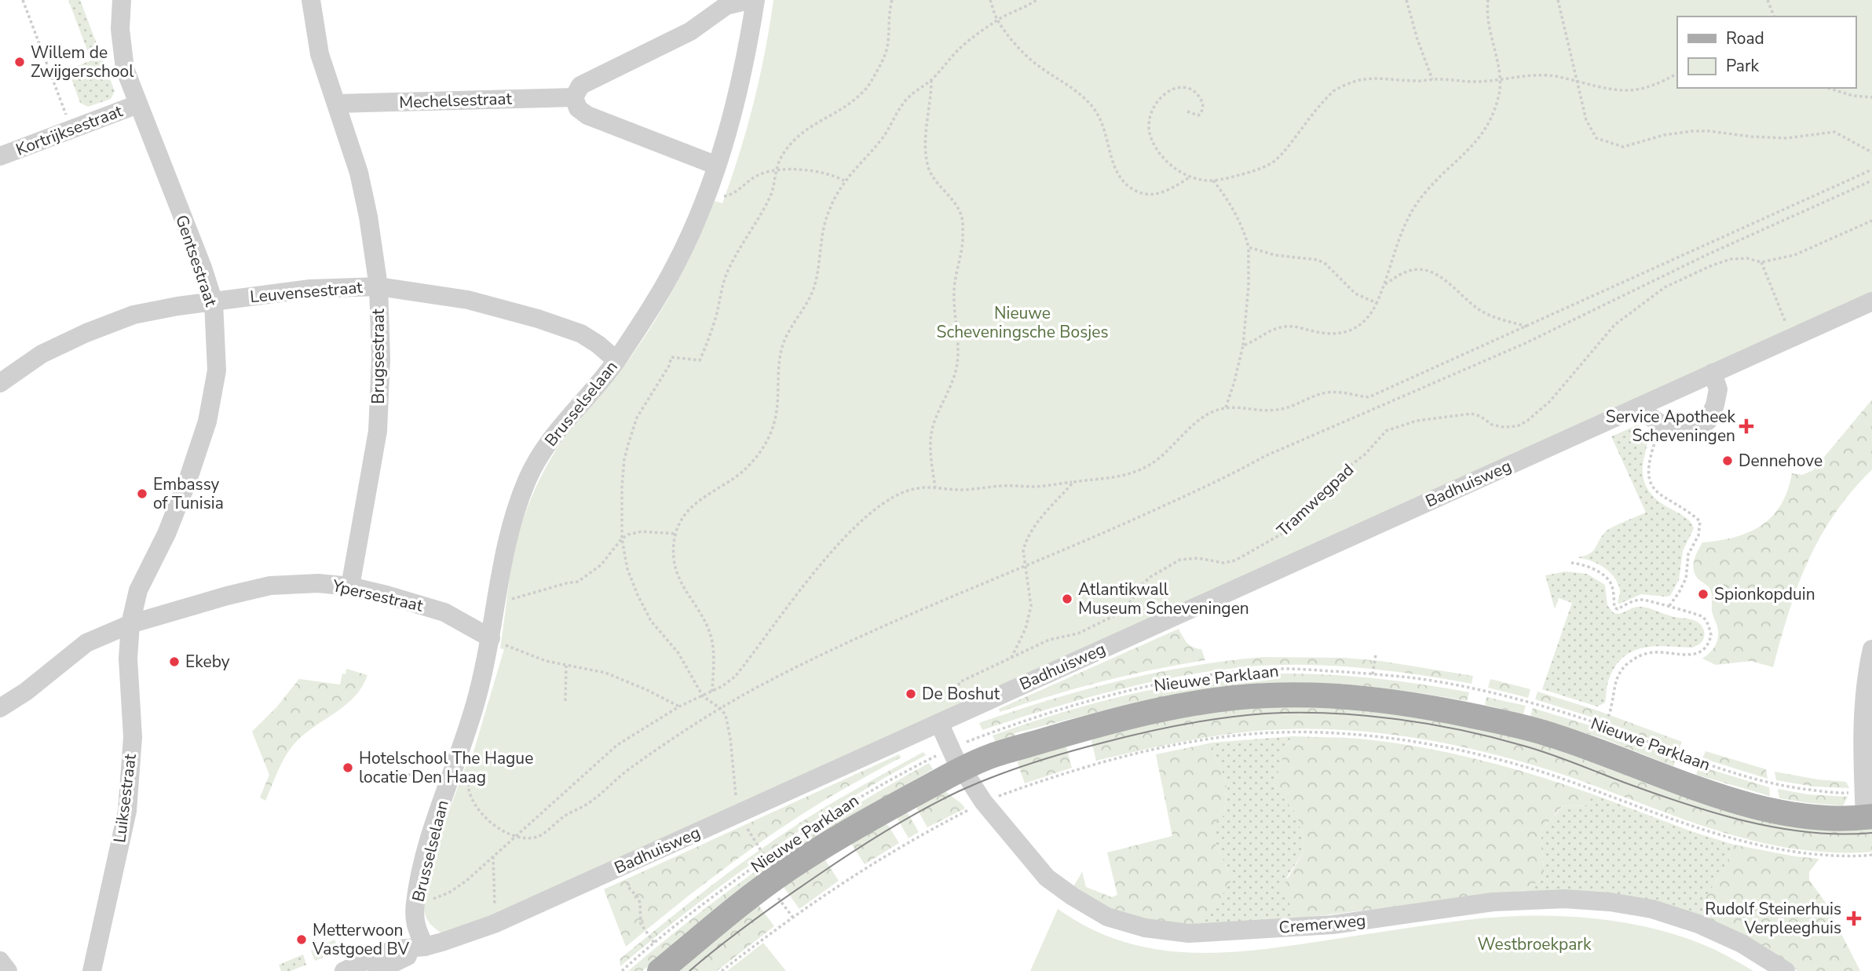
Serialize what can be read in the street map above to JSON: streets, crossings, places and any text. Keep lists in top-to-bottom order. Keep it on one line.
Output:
{"streets":{"main road":["Nieuwe Parklaan"],"street":["Mechelsestraat","Kortrijksestraat","Gentsestraat","Leuvensestraat","Brugsestraat","Brusselselaan","Badhuisweg","Ypersestraat","Luiksestraat","Cremerweg"],"path":["Tramwegpad"]},"crossings":[["Mechelsestraat","Brugsestraat"],["Kortrijksestraat","Gentsestraat"],["Gentsestraat","Leuvensestraat"],["Gentsestraat","Ypersestraat"],["Gentsestraat","Luiksestraat"],["Leuvensestraat","Brugsestraat"],["Leuvensestraat","Brusselselaan"],["Brugsestraat","Ypersestraat"],["Brusselselaan","Badhuisweg"],["Brusselselaan","Ypersestraat"],["Badhuisweg","Tramwegpad"],["Badhuisweg","Cremerweg"],["Ypersestraat","Luiksestraat"],["Nieuwe Parklaan","Cremerweg"]],"parks":["Nieuwe Scheveningsche Bosjes","Westbroekpark"],"places":{"other":["Willem de Zwijgerschool","Dennehove","Embassy of Tunisia","Spionkopduin","Atlantikwall Museum Scheveningen","Ekeby","De Boshut","Hotelschool The Hague locatie Den Haag","Metterwoon Vastgoed BV"],"health":["Service Apotheek Scheveningen","Rudolf Steinerhuis Verpleeghuis"]},"legend":["Road","Park"]}
